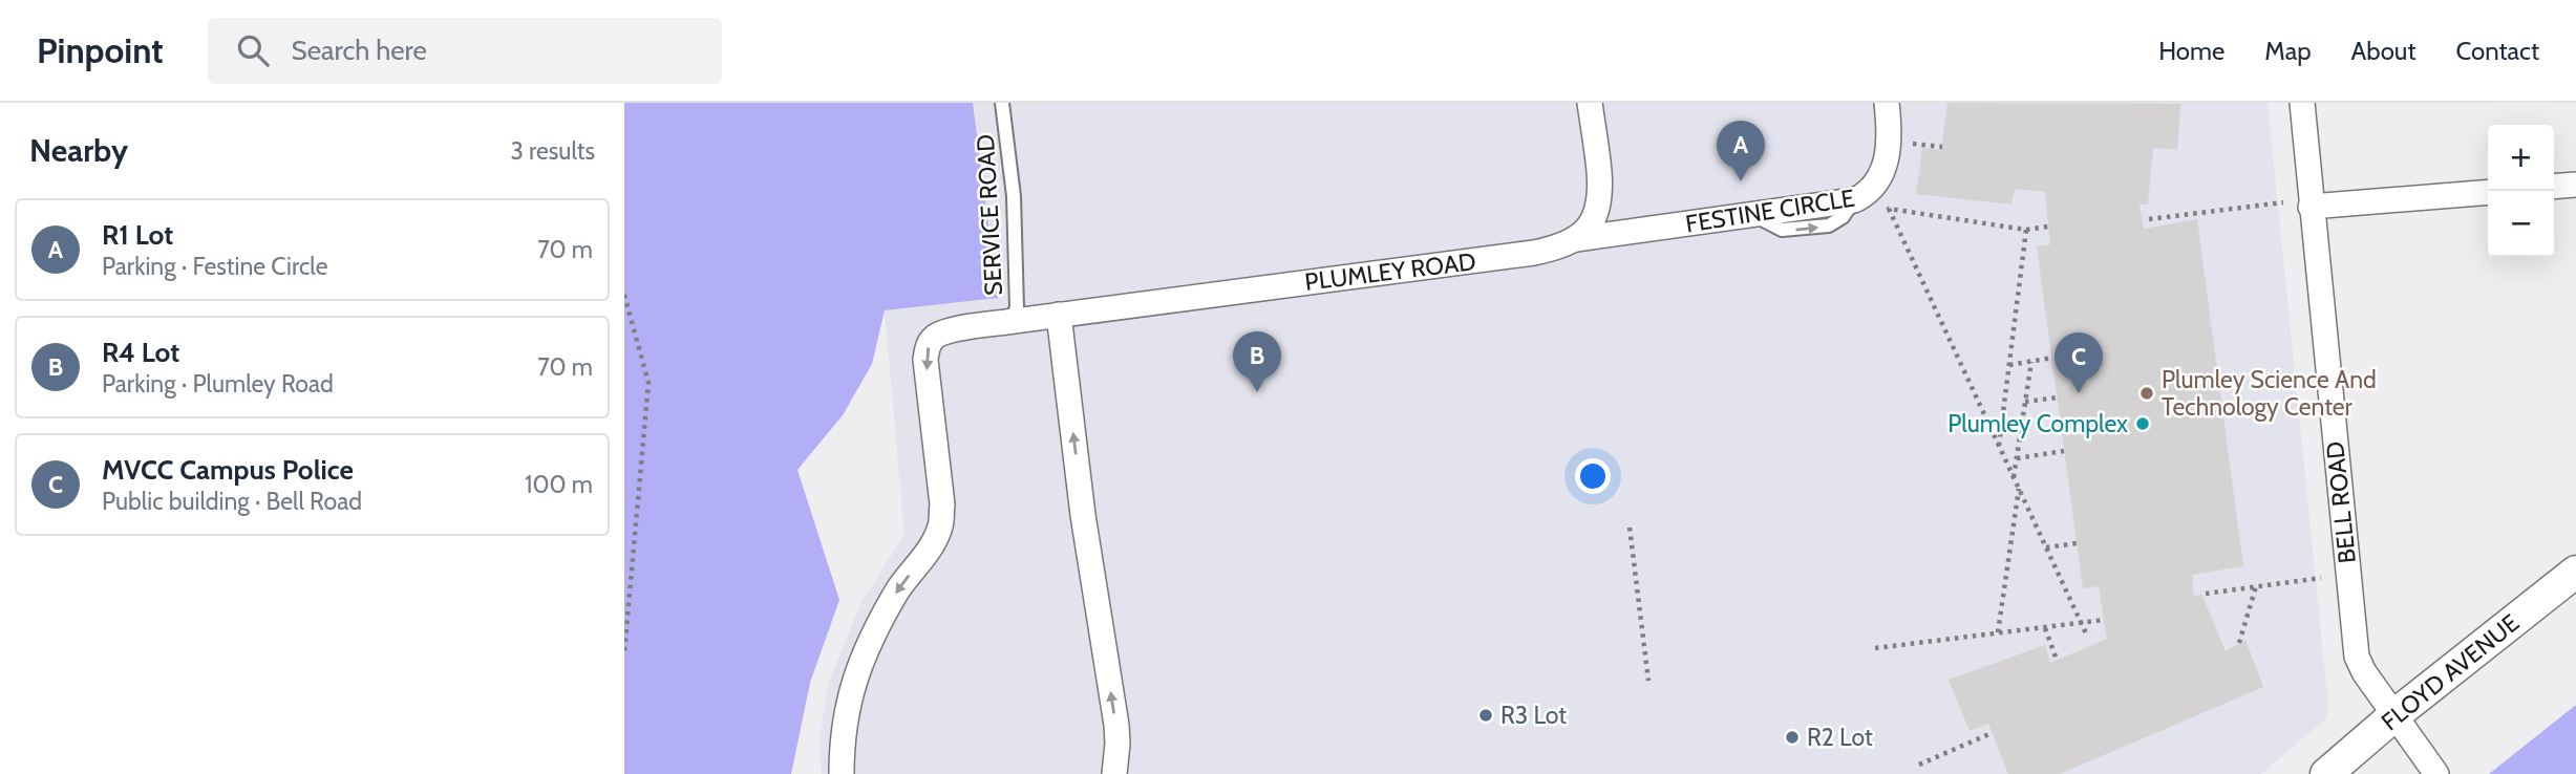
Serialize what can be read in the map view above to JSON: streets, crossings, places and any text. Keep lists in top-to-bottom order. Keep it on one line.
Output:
{"streets":{"street":["FESTINE CIRCLE","PLUMLEY ROAD","BELL ROAD","FLOYD AVENUE"],"lane":["SERVICE ROAD"]},"crossings":[["FESTINE CIRCLE","PLUMLEY ROAD"],["SERVICE ROAD","PLUMLEY ROAD"],["BELL ROAD","FLOYD AVENUE"]],"one_way":["PLUMLEY ROAD"],"places":["Plumley Science And Technology Center","Plumley Complex","R3 Lot","R2 Lot"],"page":{"header":"Pinpoint","search":"Search here","nav":["Home","Map","About","Contact"],"heading":["Nearby","3 results"],"pins":["A","B","C"],"map_buttons":["+","−"],"list":[{"mark":"A","name":"R1 Lot","note":"Parking · Festine Circle","value":"70 m"},{"mark":"B","name":"R4 Lot","note":"Parking · Plumley Road","value":"70 m"},{"mark":"C","name":"MVCC Campus Police","note":"Public building · Bell Road","value":"100 m"}]}}
